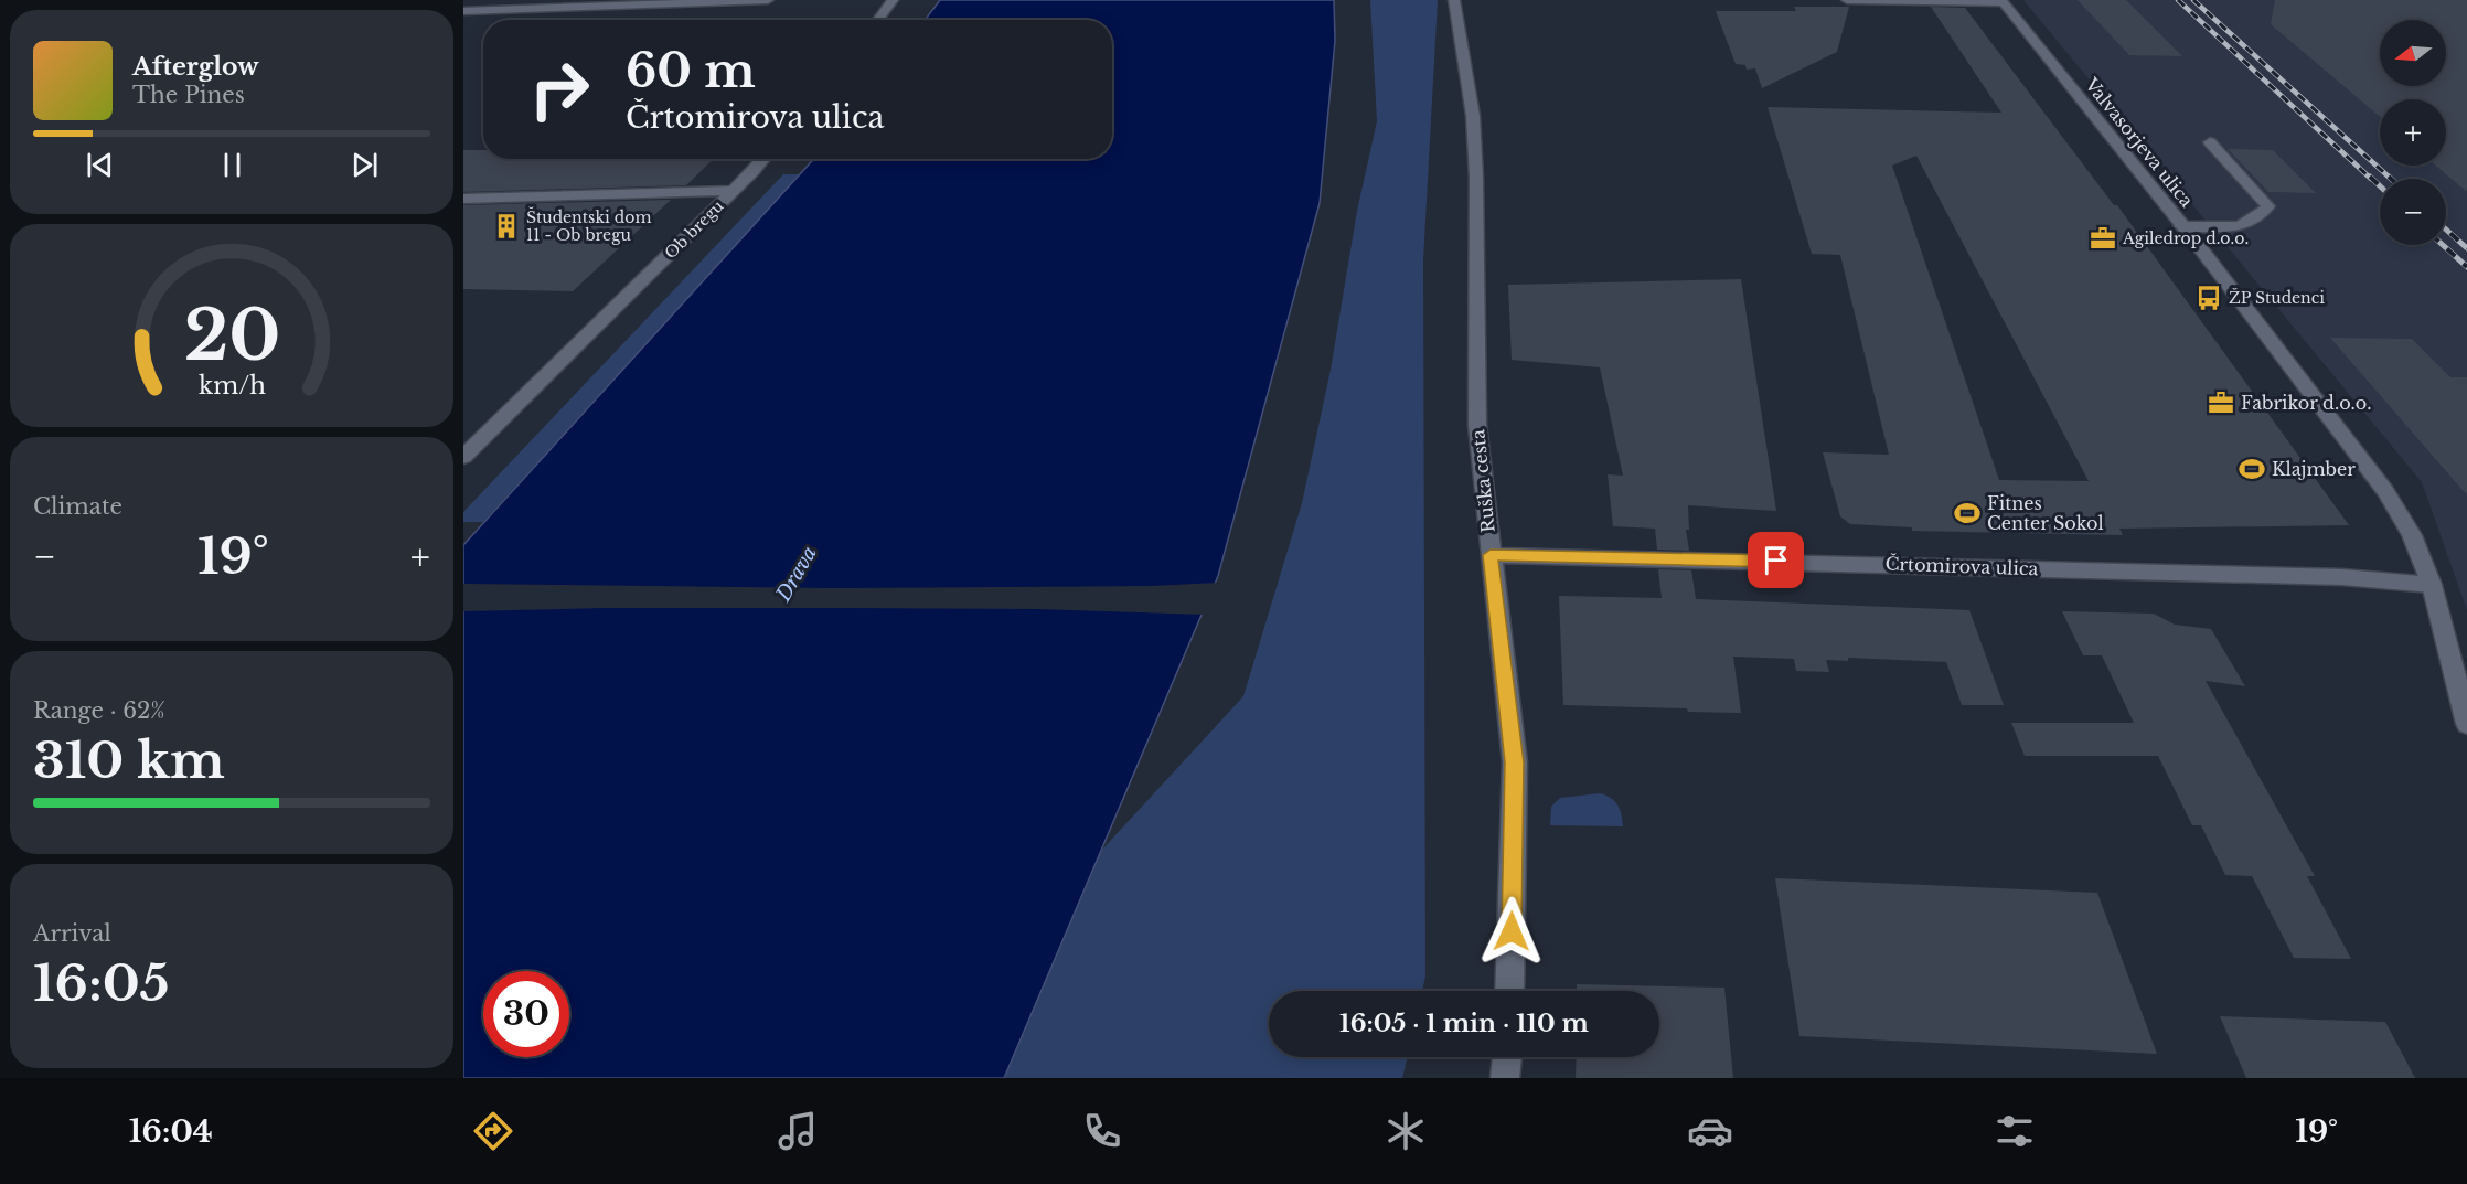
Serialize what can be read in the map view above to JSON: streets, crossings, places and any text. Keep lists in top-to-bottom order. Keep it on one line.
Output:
{"streets":{"street":["Valvasorjeva ulica","Ob bregu","Ruška cesta","Črtomirova ulica"]},"crossings":[["Valvasorjeva ulica","Črtomirova ulica"],["Ruška cesta","Črtomirova ulica"]],"water":["Drava"],"places":{"building":["Študentski dom 11 - Ob bregu"],"office":["Agiledrop d.o.o.","Fabrikor d.o.o."],"bus stop":["ŽP Studenci"],"sports":["Klajmber","Fitnes Center Sokol"]},"north":"left","page":{"map_buttons":["+","−"],"turn":["60 m","Črtomirova ulica"],"song":["Afterglow","The Pines"],"tile":["Climate",["Range · 62%","310 km"],["Arrival","16:05"]],"heat":["−","19°","+"],"limit":"30","trip":"16:05 · 1 min · 110 m","tabs":["16:04","19°"],"gauge":["20","km/h"]}}
